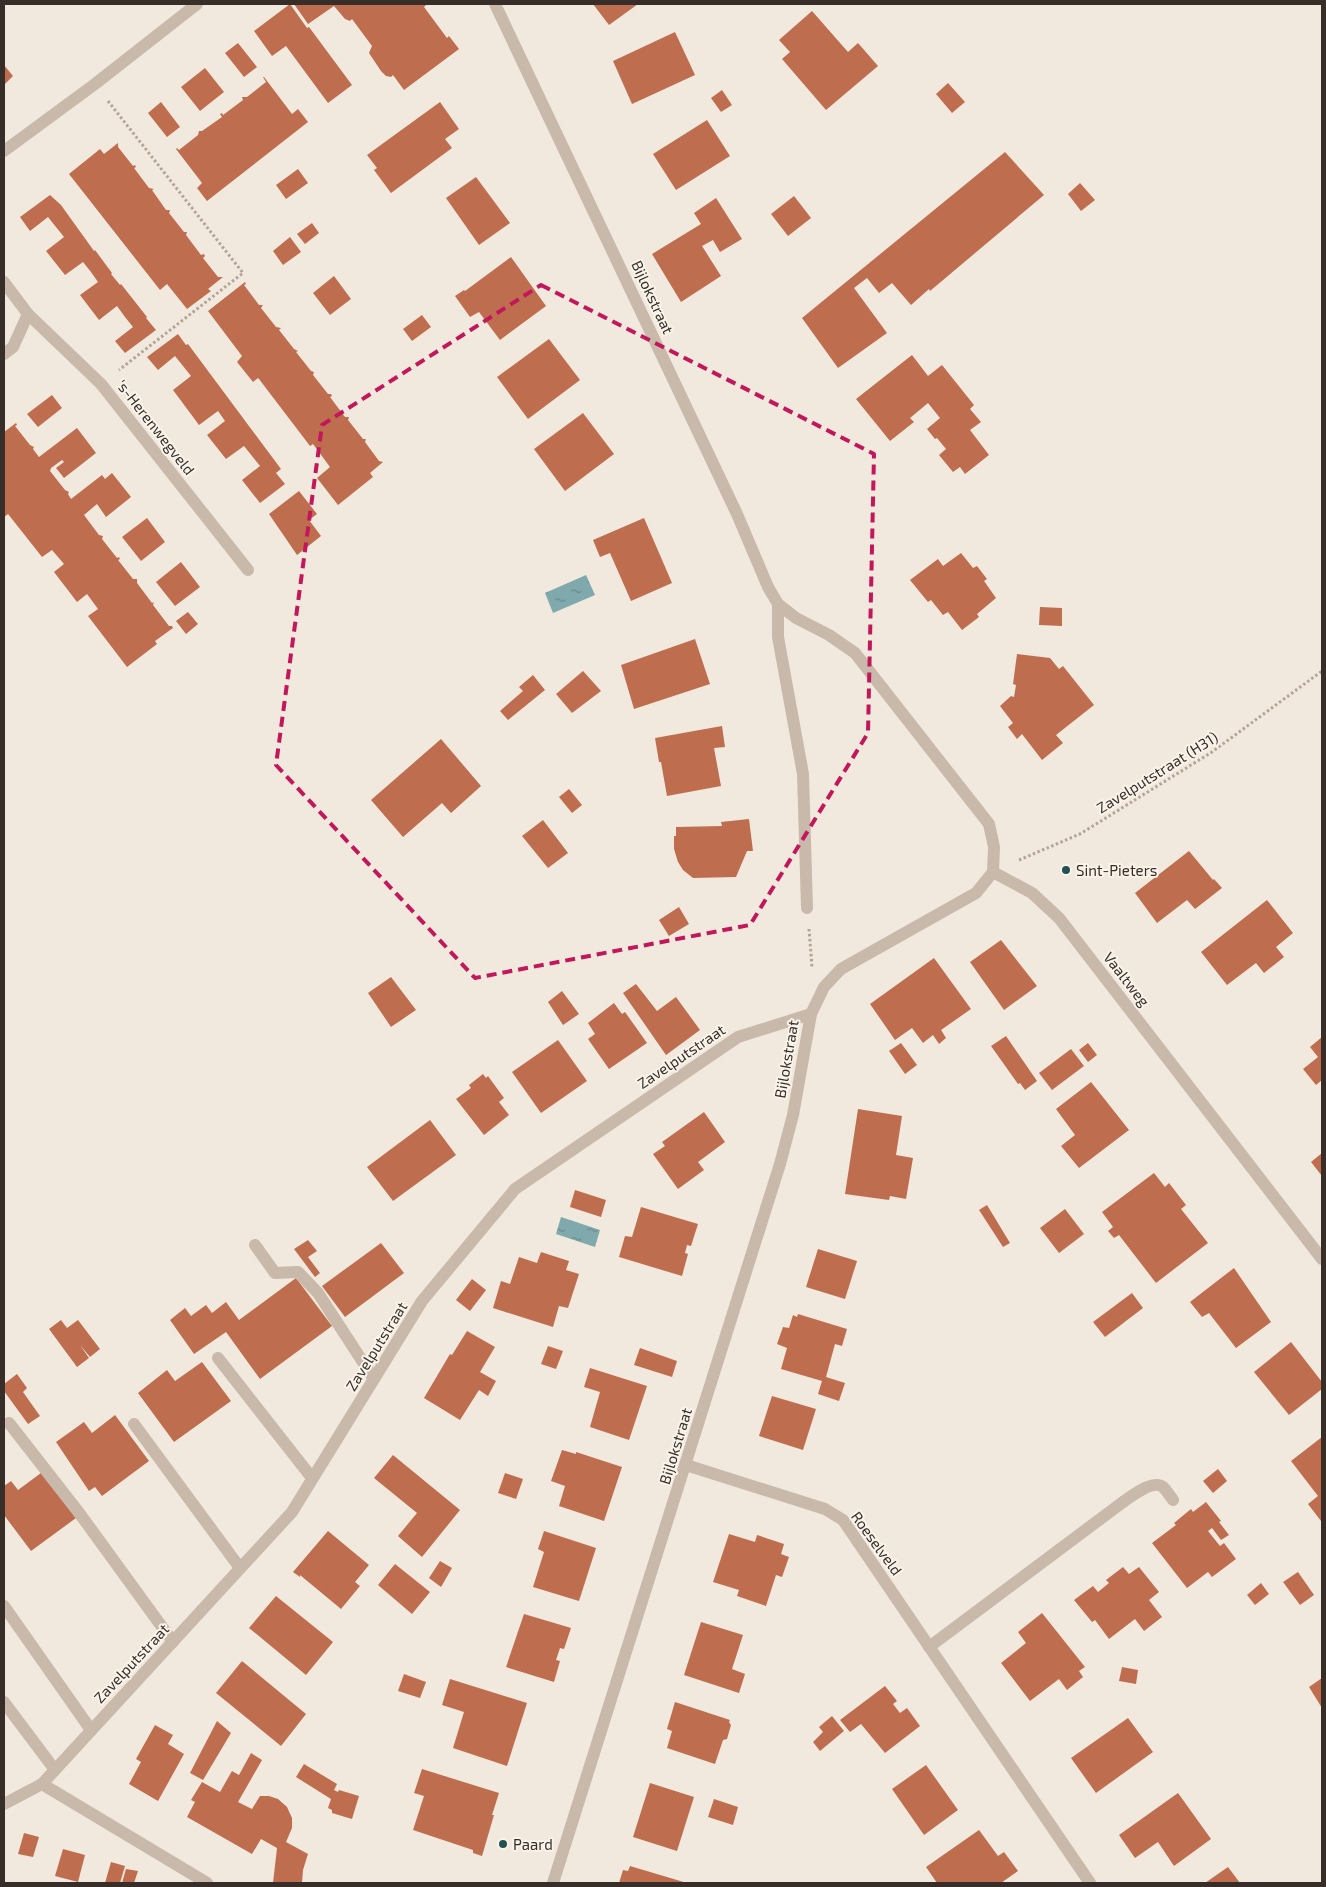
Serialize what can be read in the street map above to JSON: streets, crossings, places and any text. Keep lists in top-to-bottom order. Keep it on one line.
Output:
{"streets":{"street":["Bijlokstraat","'s-Herenwegveld","Vaaltweg","Zavelputstraat","Roeselveld"],"path":["Zavelputstraat (H31)"]},"crossings":[["Bijlokstraat","Zavelputstraat (H31)"],["Bijlokstraat","Vaaltweg"],["Bijlokstraat","Zavelputstraat"],["Bijlokstraat","Roeselveld"],["Zavelputstraat (H31)","Vaaltweg"]],"places":["Sint-Pieters","Paard"]}
